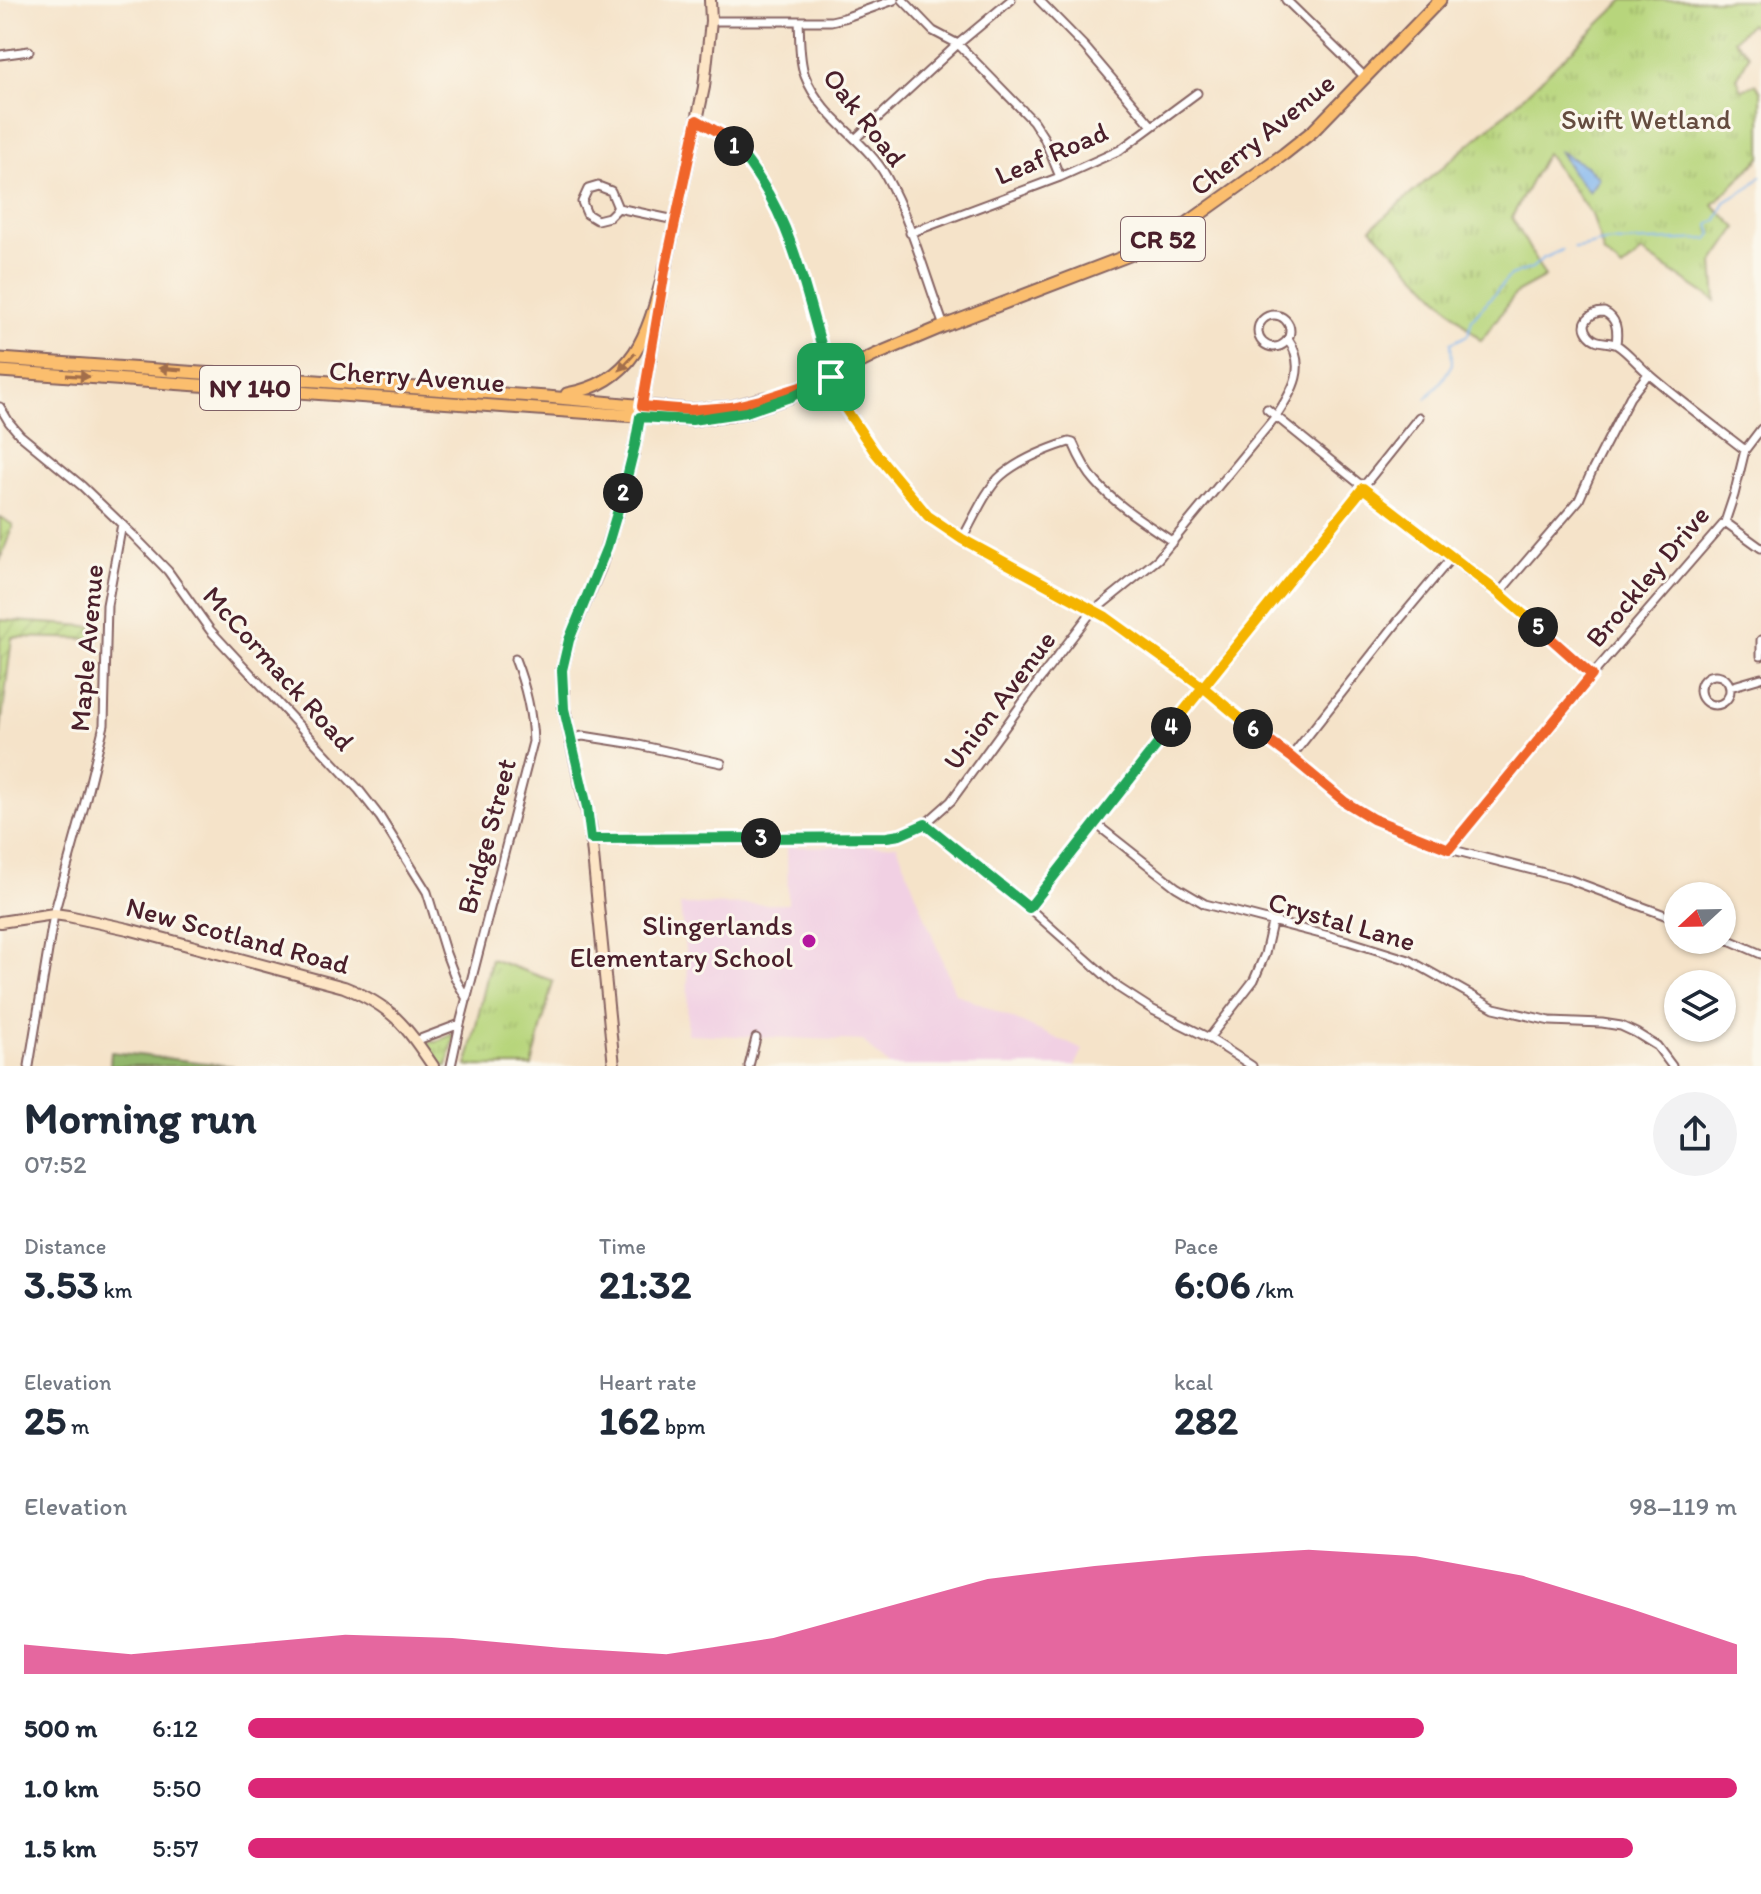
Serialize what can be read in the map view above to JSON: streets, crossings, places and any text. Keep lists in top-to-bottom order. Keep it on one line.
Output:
{"streets":{"main road":["Cherry Avenue","CR 52","NY 140","New Scotland Road"],"street":["Oak Road","Leaf Road","Brockley Drive","Maple Avenue","McCormack Road","Union Avenue","Bridge Street","Crystal Lane"]},"crossings":[["Oak Road","Cherry Avenue"],["Oak Road","Leaf Road"],["Cherry Avenue","NY 140"],["Maple Avenue","McCormack Road"],["Maple Avenue","New Scotland Road"],["McCormack Road","Bridge Street"]],"parks":["Swift Wetland"],"places":["Slingerlands Elementary School"],"north":"left","page":{"pins":["1","2","5","4","6","3"],"heading":["Morning run","07:52"],"stats":[["Distance","3.53 km"],["Time","21:32"],["Pace","6:06 /km"],["Elevation","25 m"],["Heart rate","162 bpm"],["kcal","282"]],"chart":["Elevation","98–119 m"],"list":[{"name":"500 m","note":"6:12"},{"name":"1.0 km","note":"5:50"},{"name":"1.5 km","note":"5:57"}]}}
